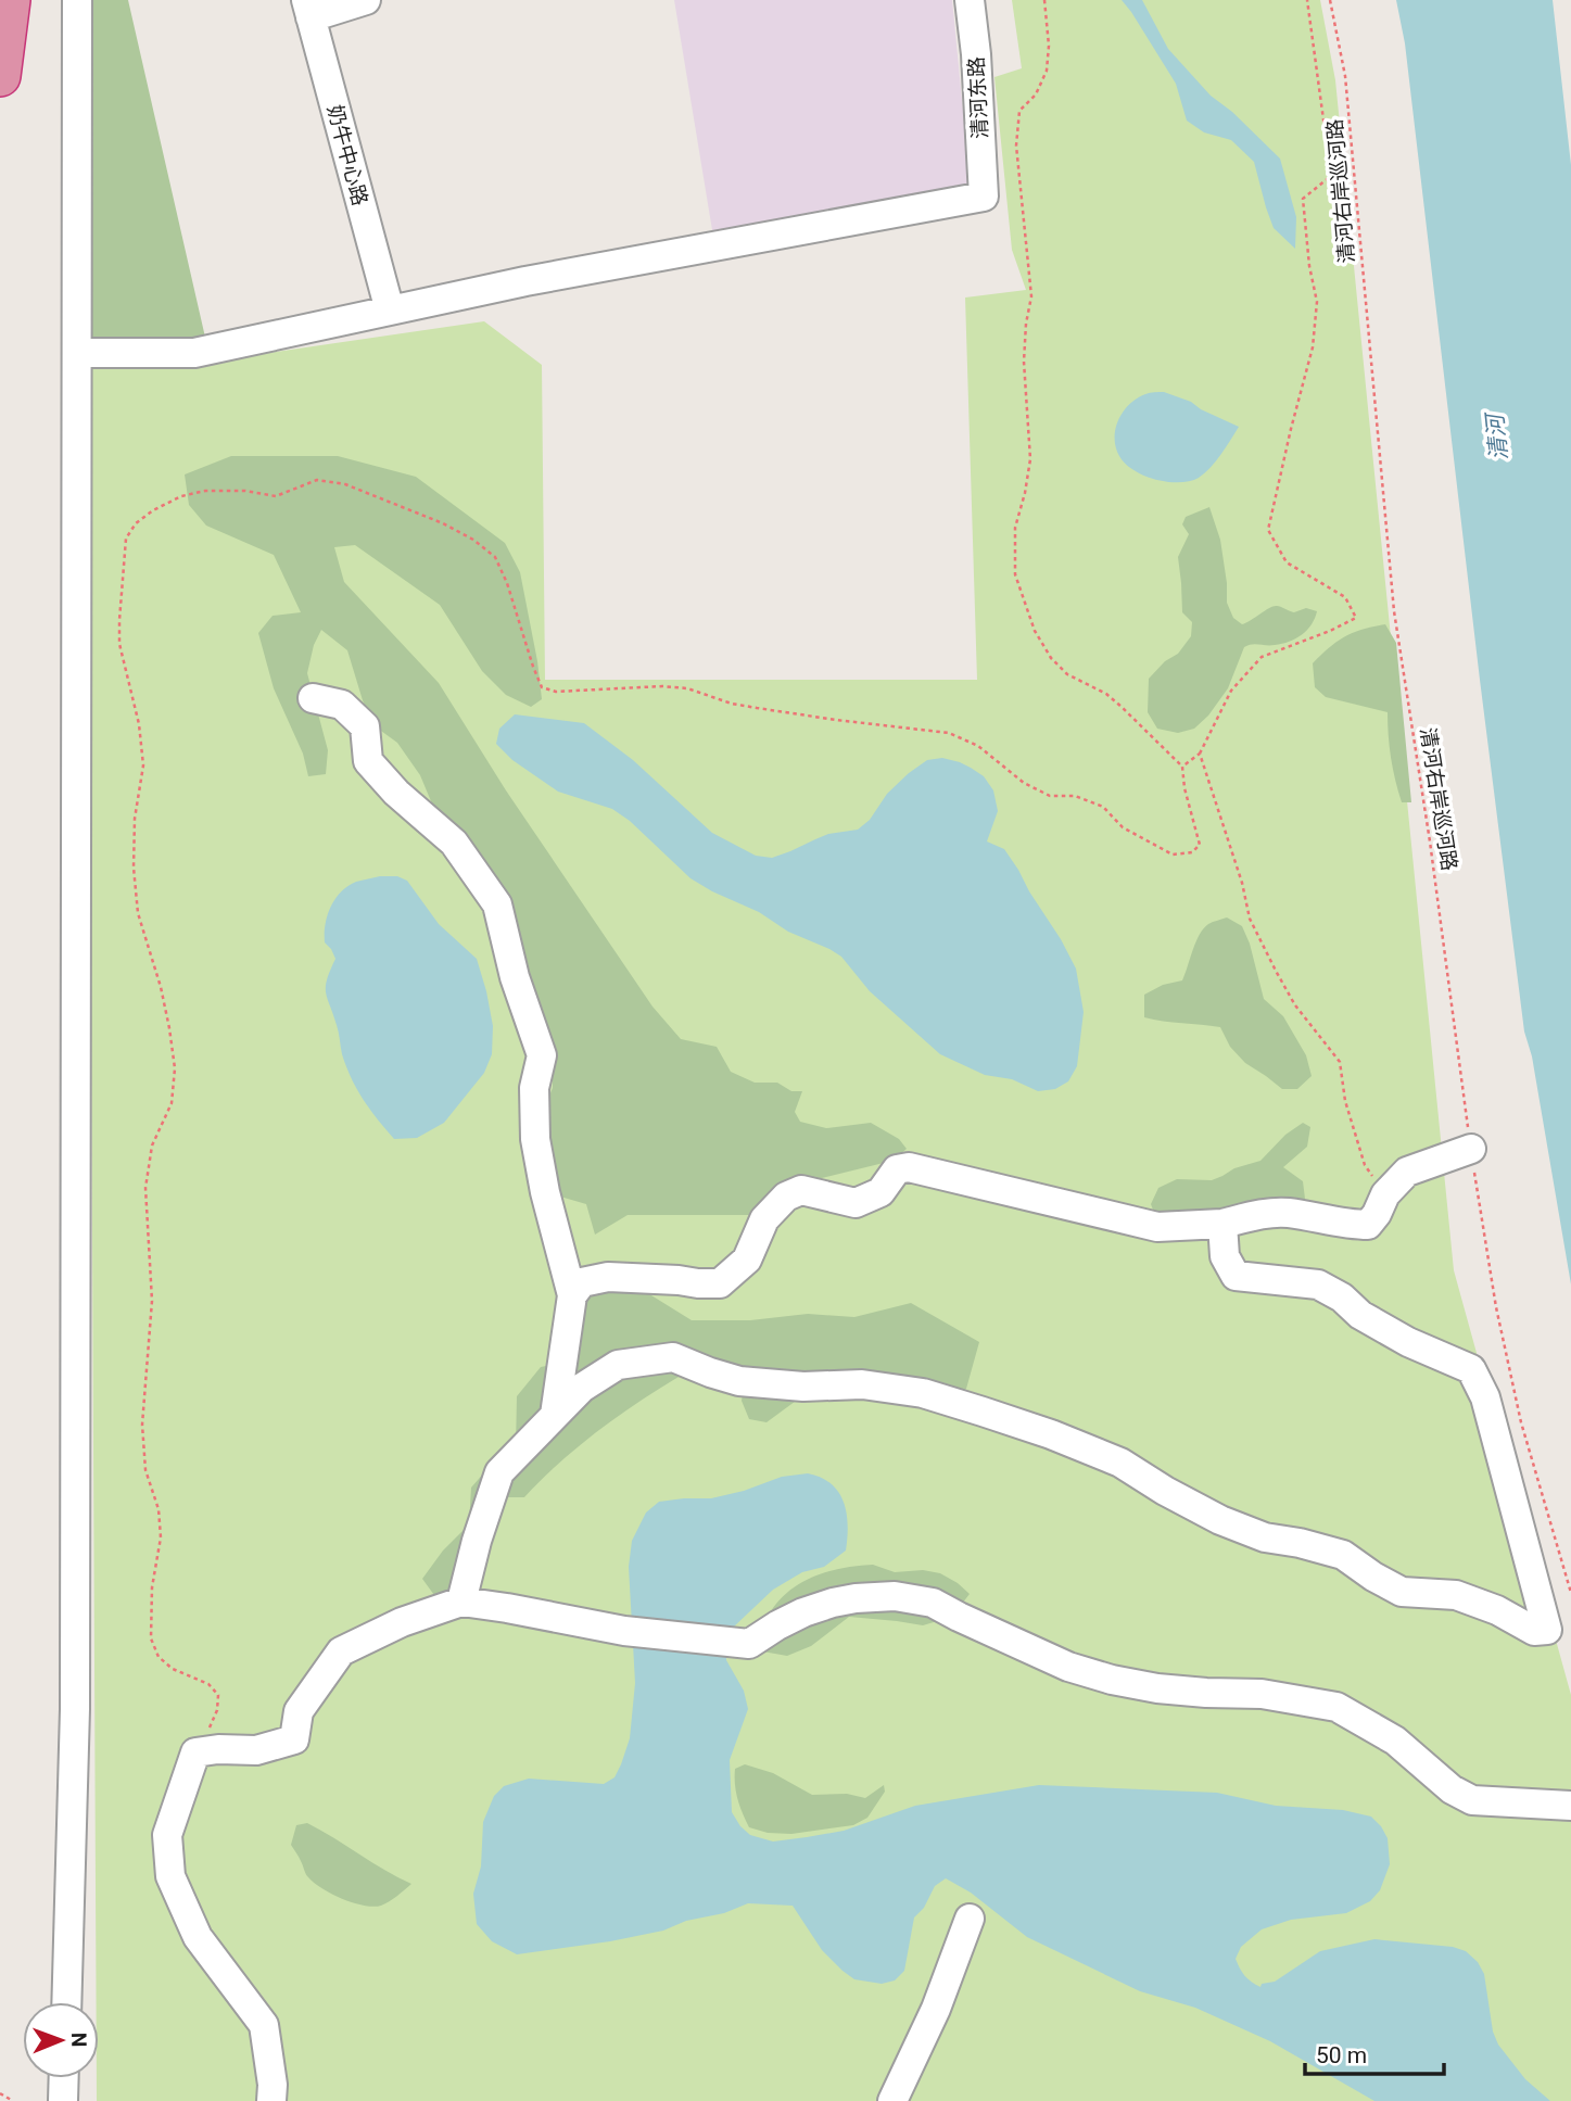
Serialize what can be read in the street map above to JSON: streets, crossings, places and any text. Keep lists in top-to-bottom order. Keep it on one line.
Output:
{"streets":{"street":["清河东路","奶牛中心路"],"path":["清河右岸巡河路"]},"crossings":[["清河东路","奶牛中心路"]],"water":["清河"],"scale_bar":"50 m","north":"right"}
